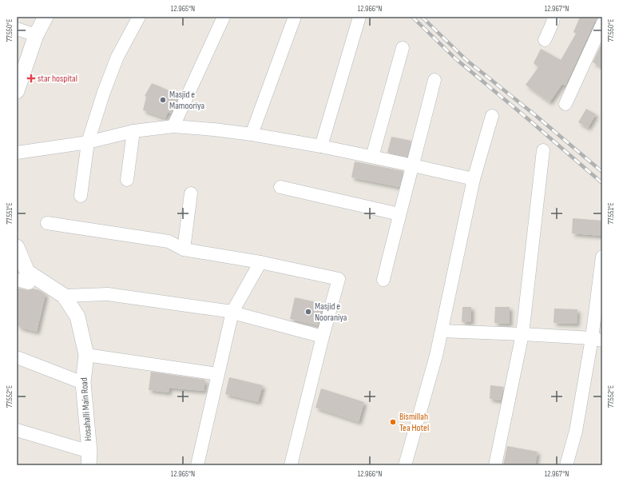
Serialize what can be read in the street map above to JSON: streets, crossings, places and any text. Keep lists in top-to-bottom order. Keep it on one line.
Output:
{"streets":{"street":["Hosahalli Main Road"]},"places":{"health":["star hospital"],"other":["Masjid e Mamooriya","Masjid e Nooraniya","Bismillah Tea Hotel"]},"coordinates":["12.965°N","12.966°N","12.967°N","77.550°E","77.551°E","77.552°E"]}
